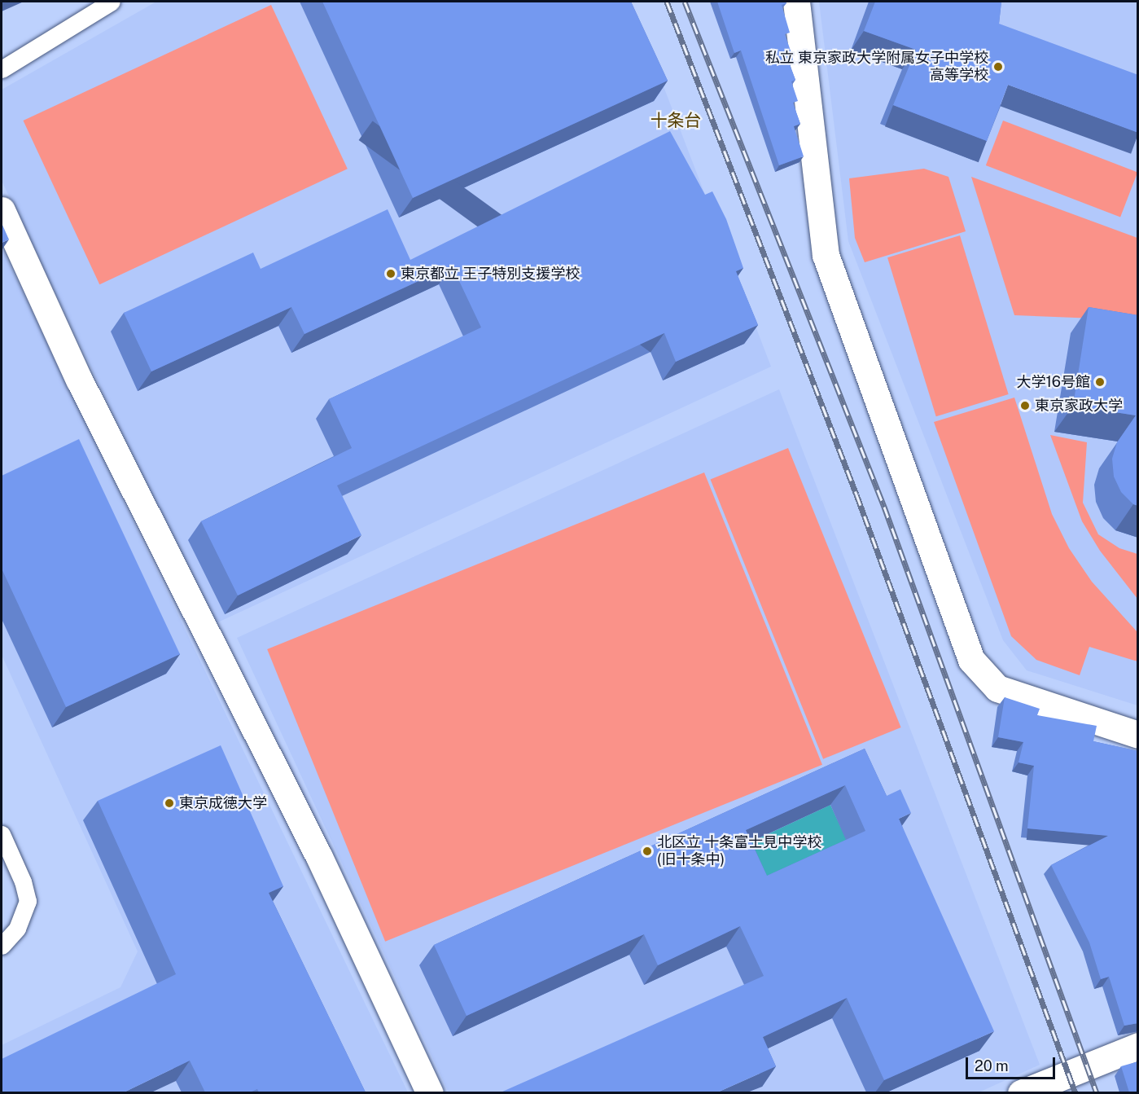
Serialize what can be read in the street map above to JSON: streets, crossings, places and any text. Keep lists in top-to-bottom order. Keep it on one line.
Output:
{"districts":["十条台"],"places":["私立 東京家政大学附属女子中学校 高等学校","東京都立 王子特別支援学校","大学16号館","東京家政大学","東京成徳大学","北区立 十条富士見中学校 (旧十条中)"],"scale_bar":"20 m"}
